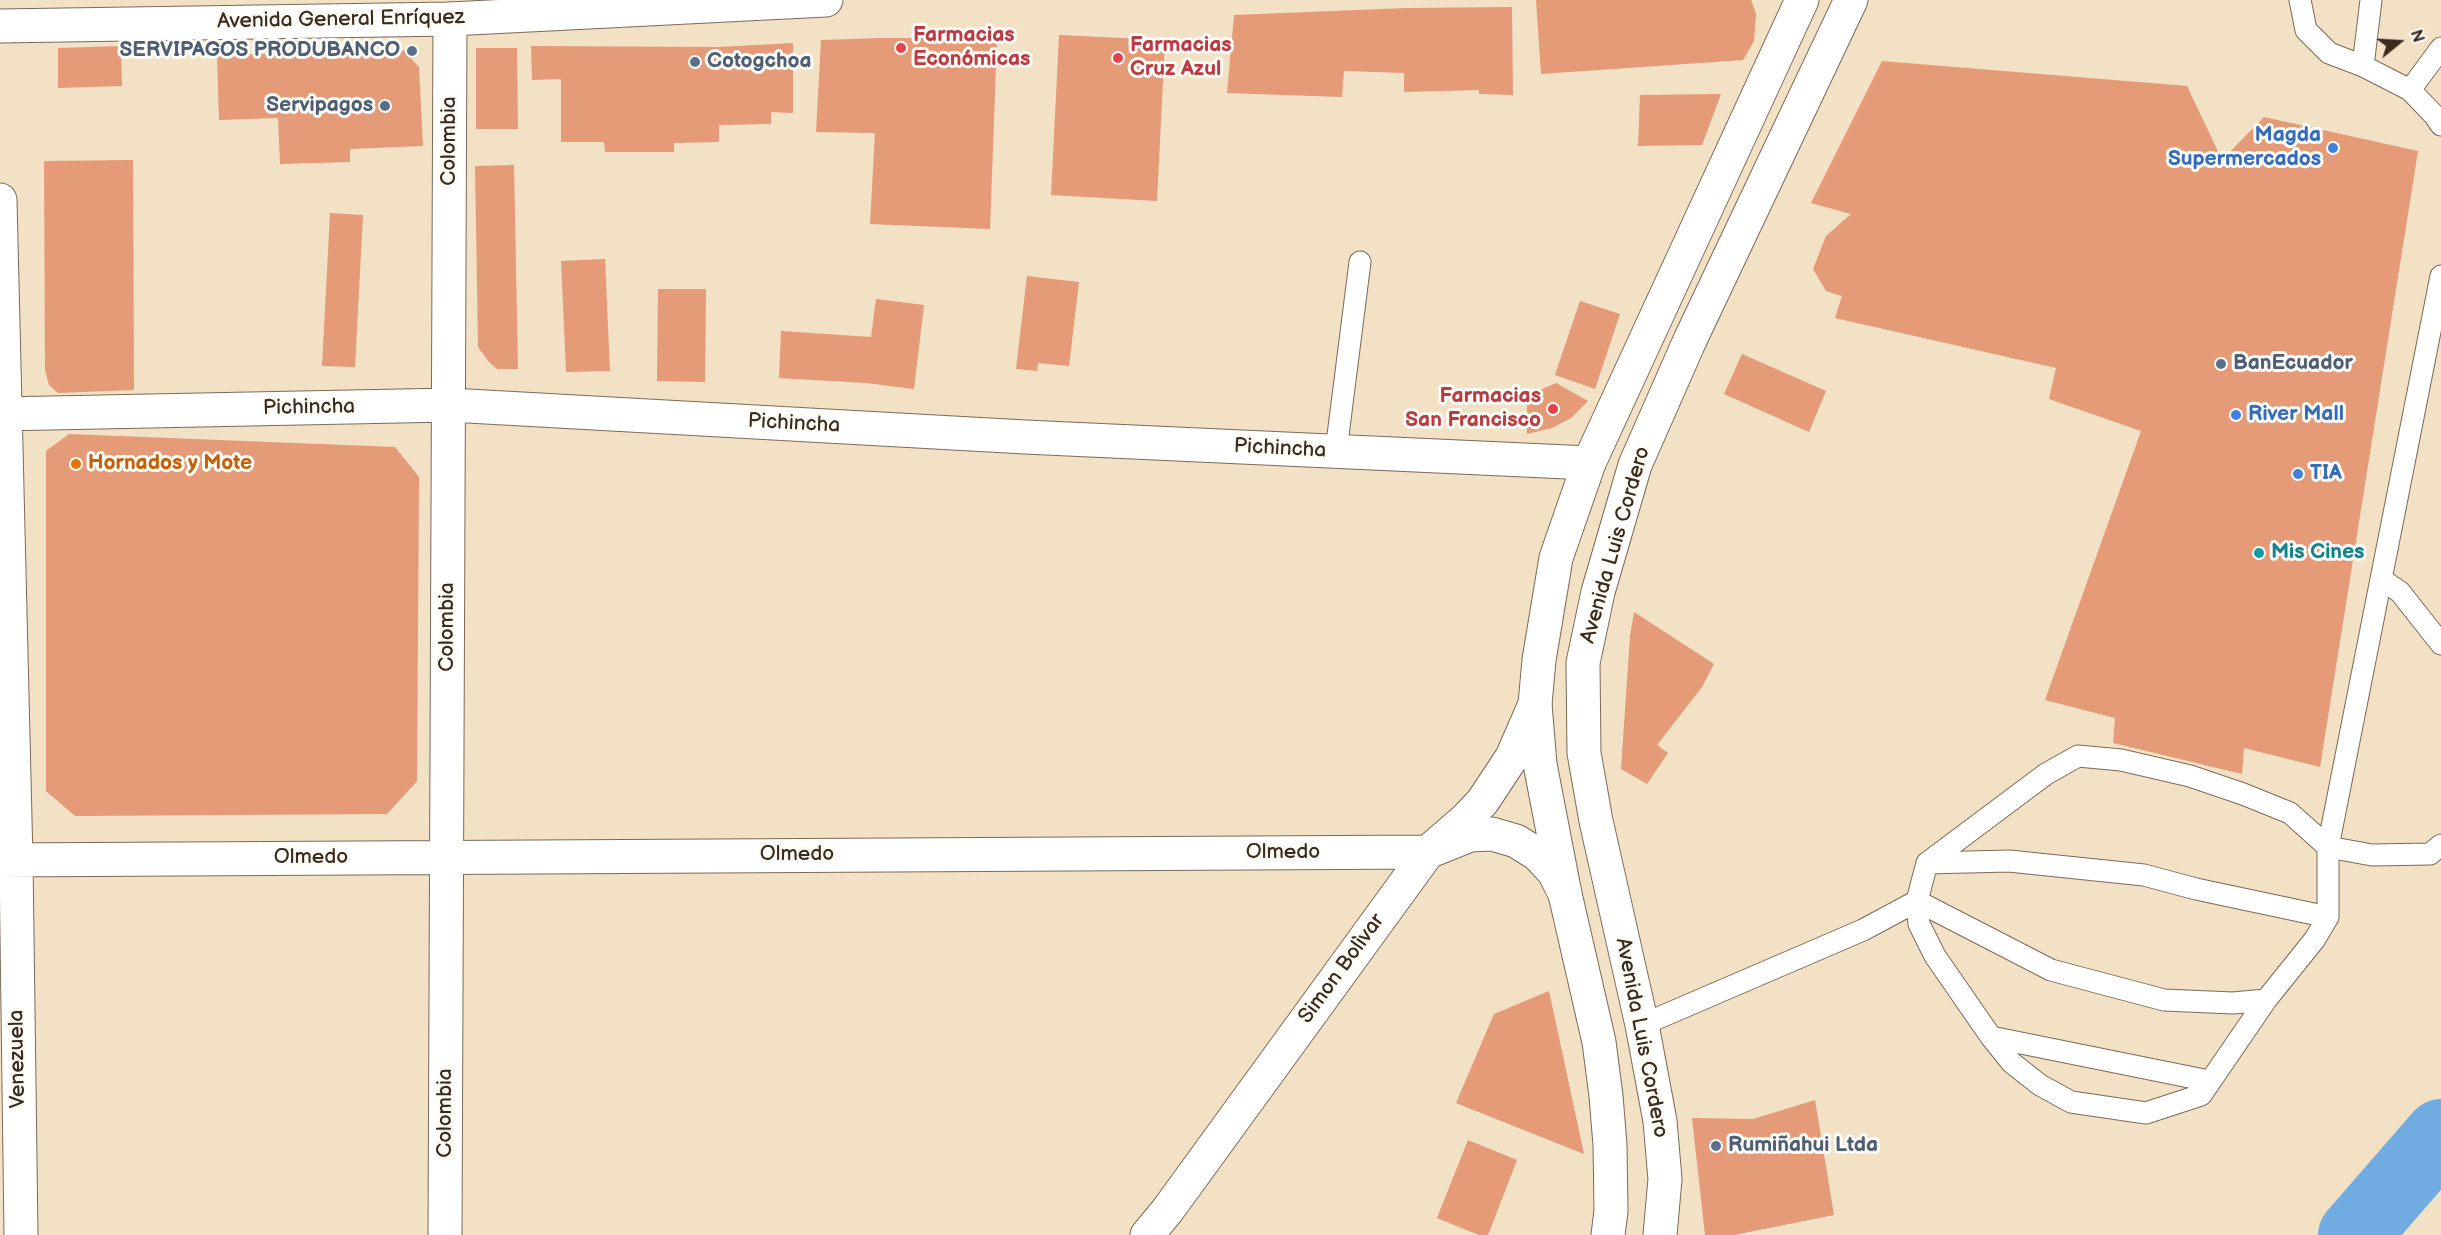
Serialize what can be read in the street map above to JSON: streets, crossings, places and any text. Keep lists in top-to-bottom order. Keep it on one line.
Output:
{"streets":{"street":["Avenida General Enríquez","Colombia","Pichincha","Avenida Luis Cordero","Olmedo","Simon Bolìvar","Venezuela"]},"crossings":[["Avenida General Enríquez","Colombia"],["Colombia","Pichincha"],["Colombia","Olmedo"],["Pichincha","Avenida Luis Cordero"],["Pichincha","Venezuela"],["Avenida Luis Cordero","Olmedo"],["Avenida Luis Cordero","Simon Bolìvar"],["Olmedo","Simon Bolìvar"],["Olmedo","Venezuela"]],"places":["Farmacias Económicas","SERVIPAGOS PRODUBANCO","Farmacias Cruz Azul","Cotogchoa","Servipagos","Magda Supermercados","BanEcuador","Farmacias San Francisco","River Mall","Hornados y Mote","TIA","Mis Cines","Rumiñahui Ltda"],"north":"right"}
